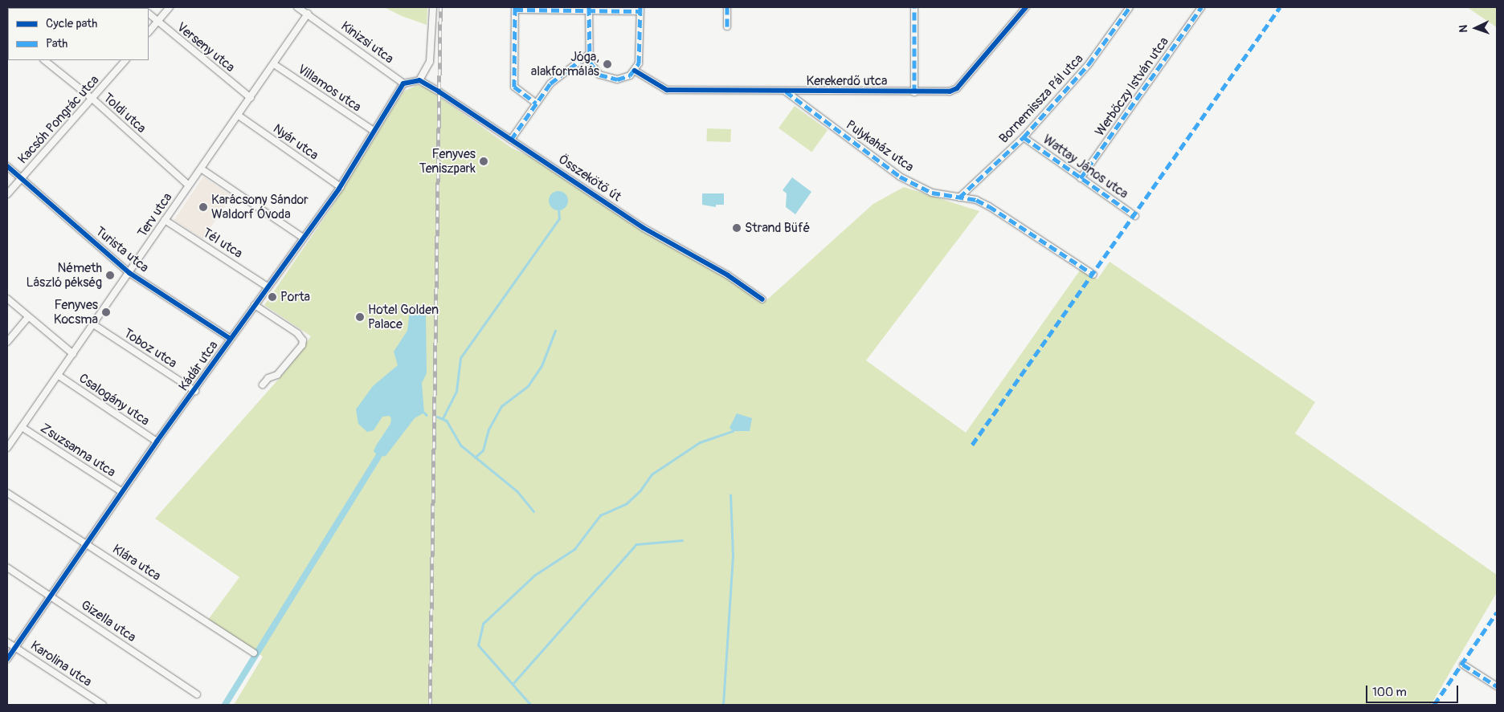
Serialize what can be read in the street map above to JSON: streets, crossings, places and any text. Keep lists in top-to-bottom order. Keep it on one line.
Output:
{"streets":{"street":["Kinizsi utca","Verseny utca","Kerekerdő utca","Werbőczy István utca","Villamos utca","Bornemissza Pál utca","Toldi utca","Kacsóh Pongrác utca","Nyár utca","Pulykaház utca","Wattay János utca","Összekötő út","Terv utca","Tél utca","Turista utca","Toboz utca","Kádár utca","Csalogány utca","Zsuzsanna utca","Klára utca","Gizella utca","Karolina utca"]},"crossings":[["Kinizsi utca","Terv utca"],["Kinizsi utca","Kádár utca"],["Verseny utca","Terv utca"],["Kerekerdő utca","Pulykaház utca"],["Werbőczy István utca","Wattay János utca"],["Villamos utca","Terv utca"],["Villamos utca","Kádár utca"],["Bornemissza Pál utca","Pulykaház utca"],["Bornemissza Pál utca","Wattay János utca"],["Toldi utca","Kacsóh Pongrác utca"],["Toldi utca","Terv utca"],["Kacsóh Pongrác utca","Turista utca"],["Nyár utca","Terv utca"],["Nyár utca","Kádár utca"],["Terv utca","Tél utca"],["Terv utca","Turista utca"],["Terv utca","Toboz utca"],["Terv utca","Csalogány utca"],["Terv utca","Zsuzsanna utca"],["Tél utca","Kádár utca"],["Turista utca","Kádár utca"],["Toboz utca","Kádár utca"],["Kádár utca","Csalogány utca"],["Kádár utca","Zsuzsanna utca"],["Kádár utca","Klára utca"],["Kádár utca","Gizella utca"],["Kádár utca","Karolina utca"]],"places":["Jóga, alakformálás","Fenyves Teniszpark","Karácsony Sándor Waldorf Óvoda","Strand Büfé","Németh László pékség","Porta","Fenyves Kocsma","Hotel Golden Palace"],"legend":["Cycle path","Path"],"scale_bar":"100 m","north":"left"}
